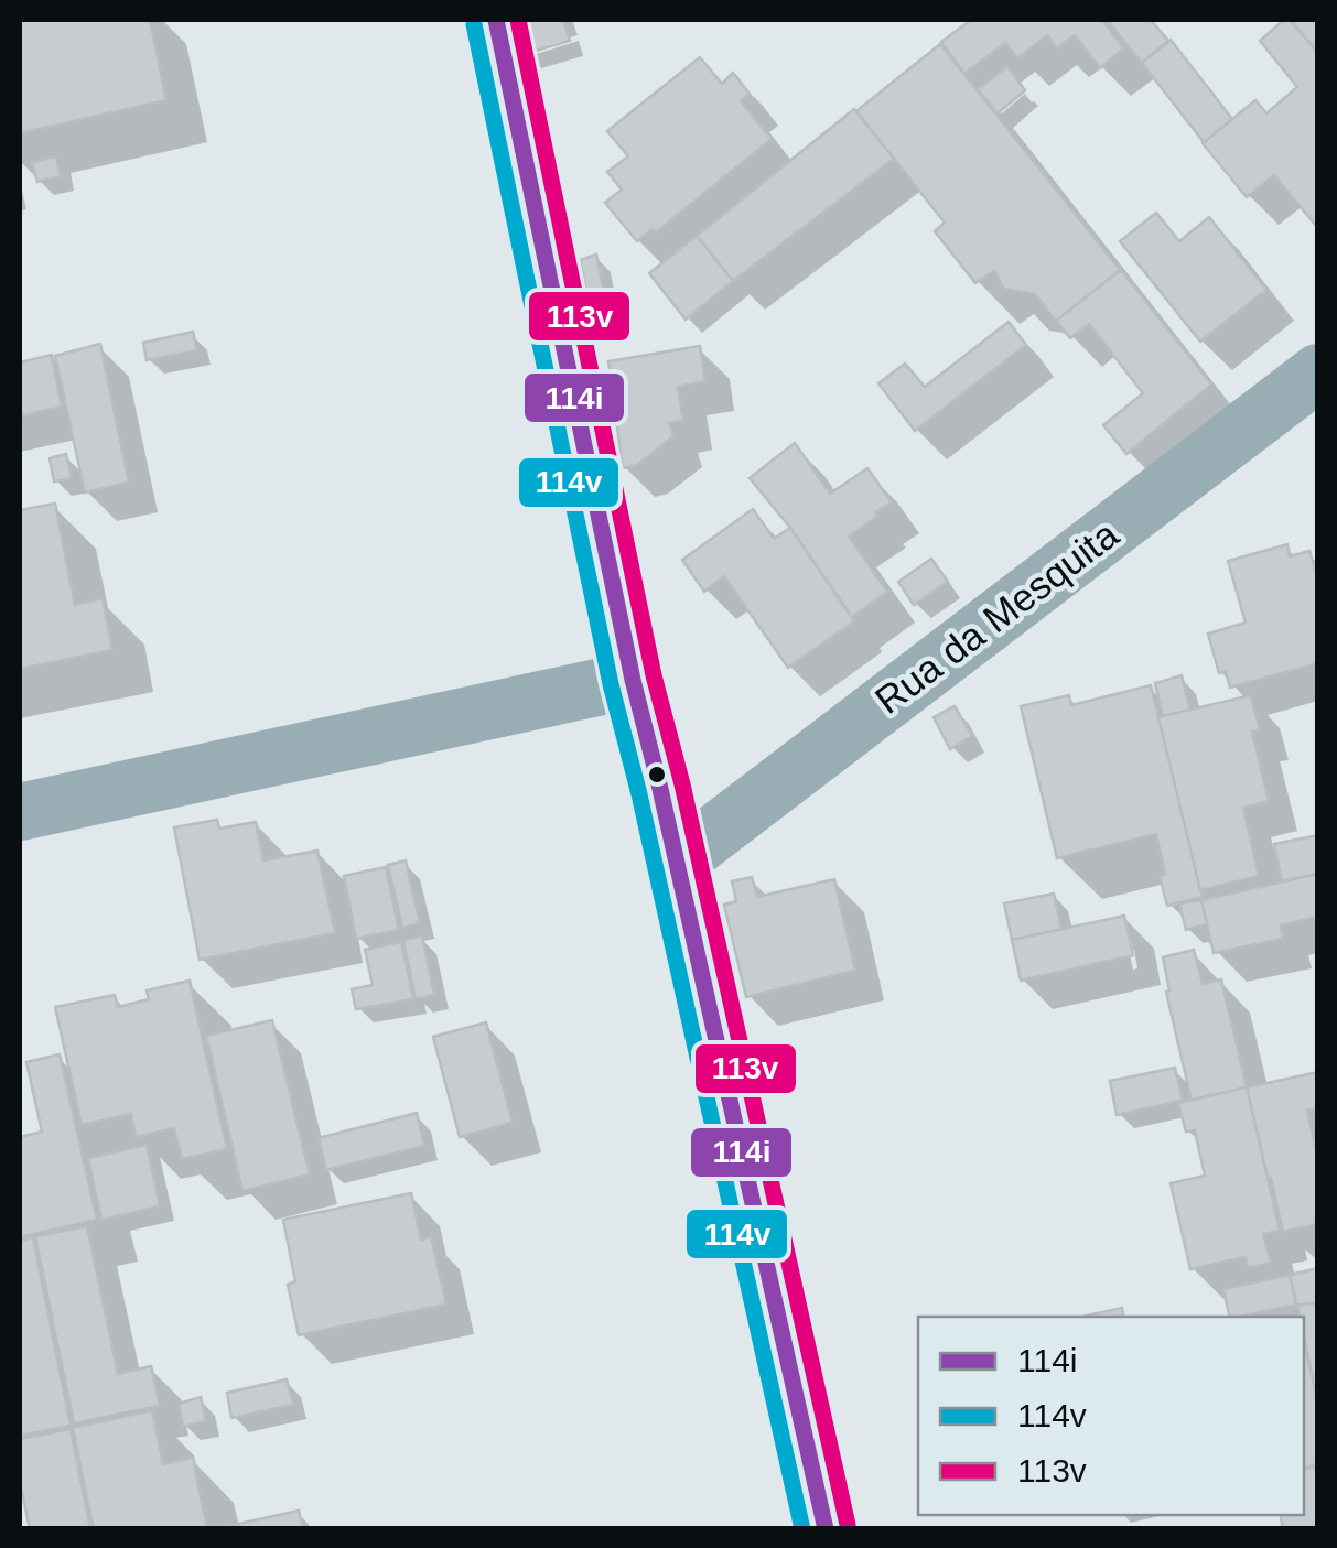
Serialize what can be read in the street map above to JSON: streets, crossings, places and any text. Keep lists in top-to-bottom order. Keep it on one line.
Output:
{"streets":{"street":["Rua da Mesquita"]},"lines":["transit line 114i","transit line 113v","transit line 114v"],"legend":["114i","114v","113v"]}
